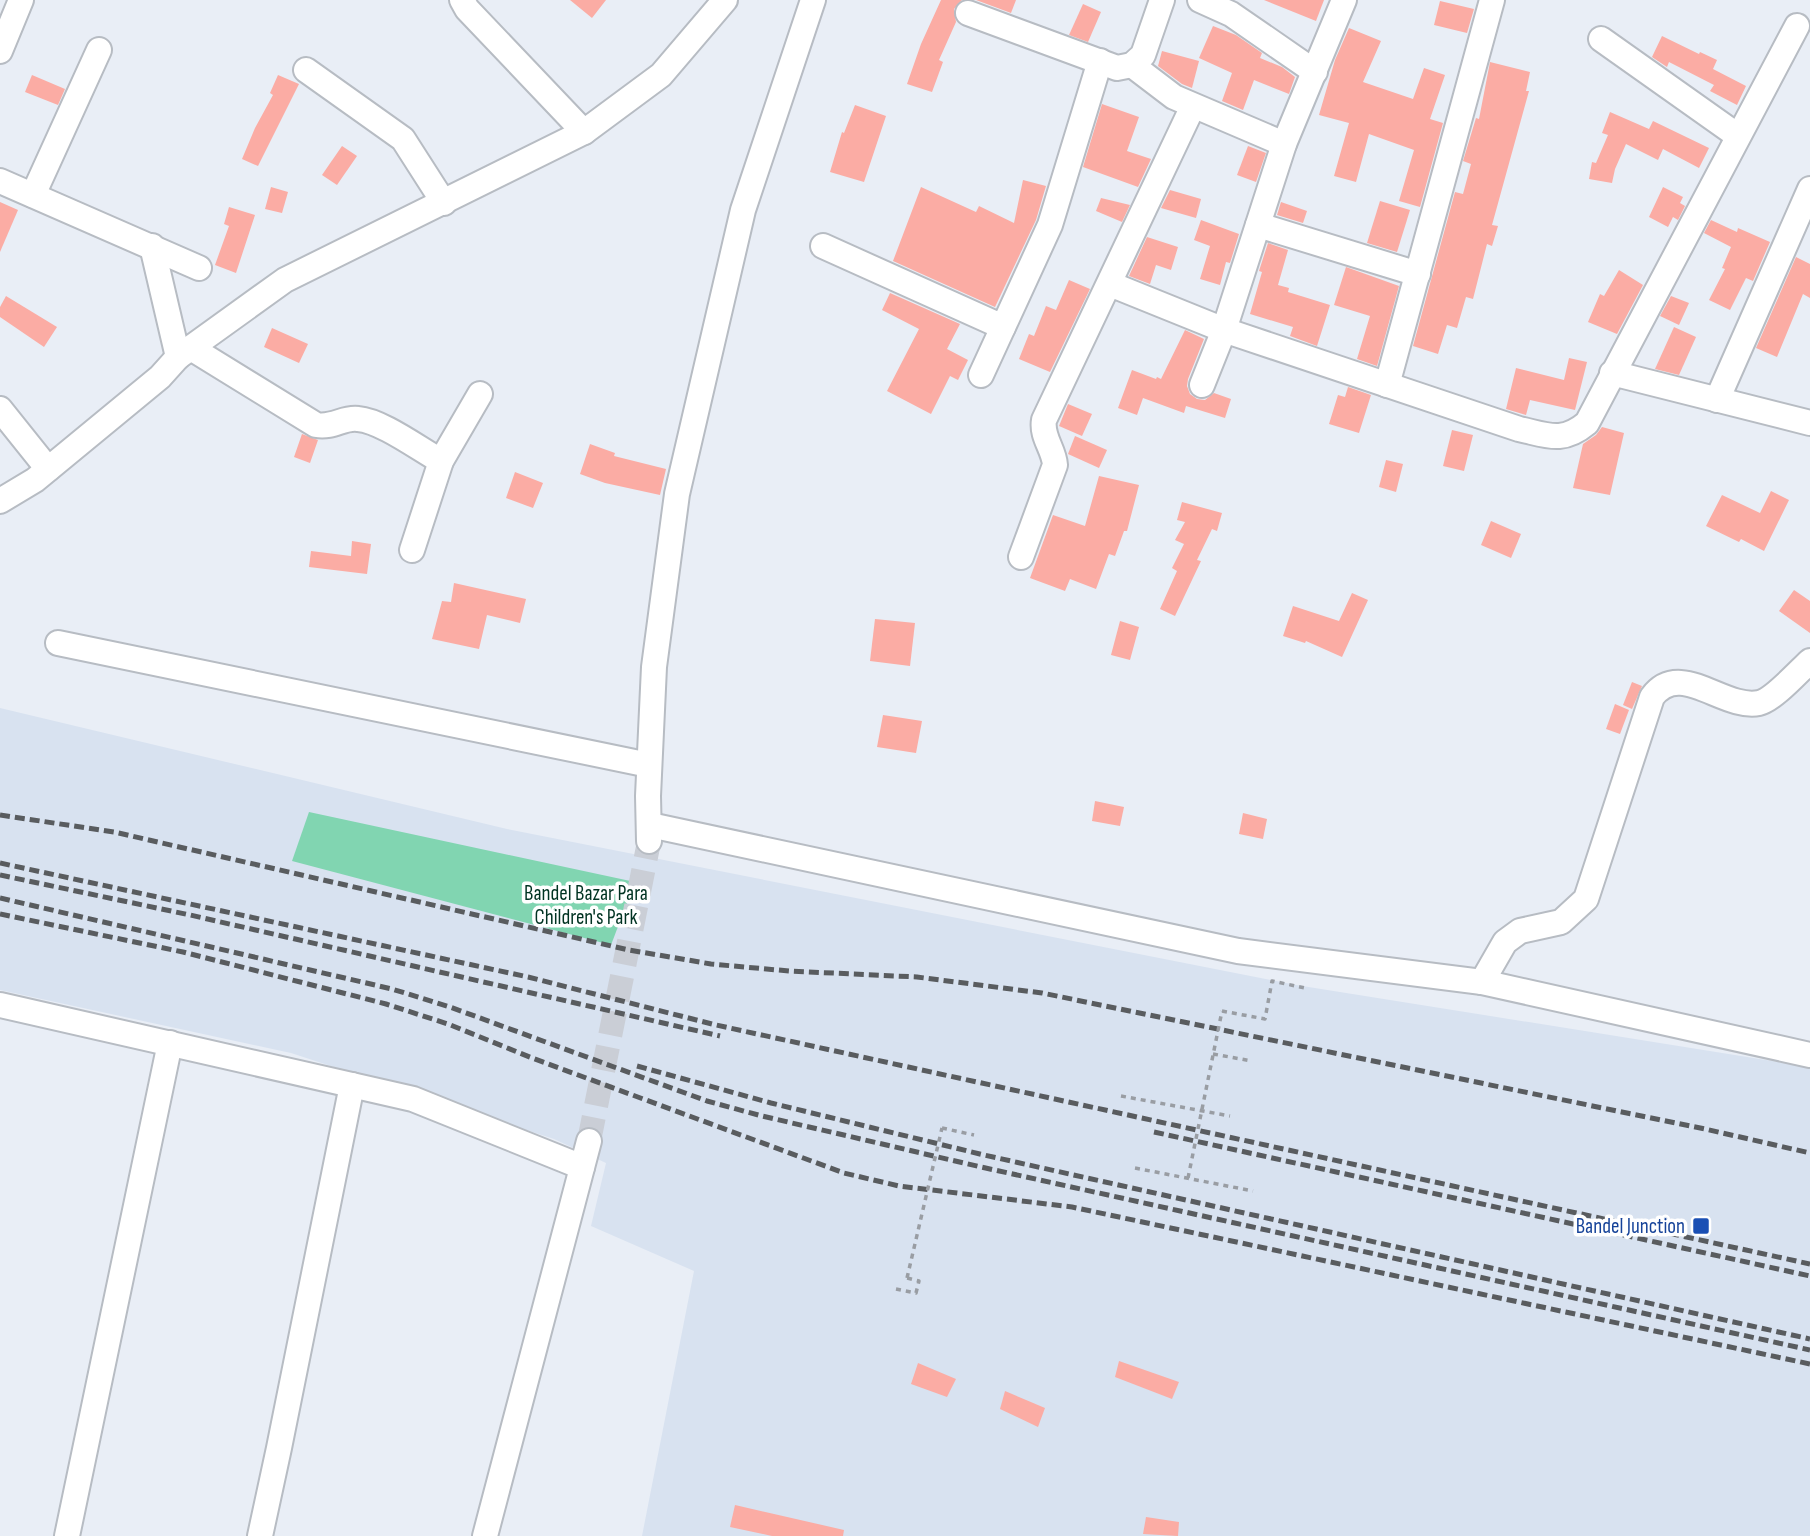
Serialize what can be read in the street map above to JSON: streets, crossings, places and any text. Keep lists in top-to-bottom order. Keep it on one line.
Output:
{"parks":["Bandel Bazar Para Children's Park"],"places":{"transit":["Bandel Junction"]}}
